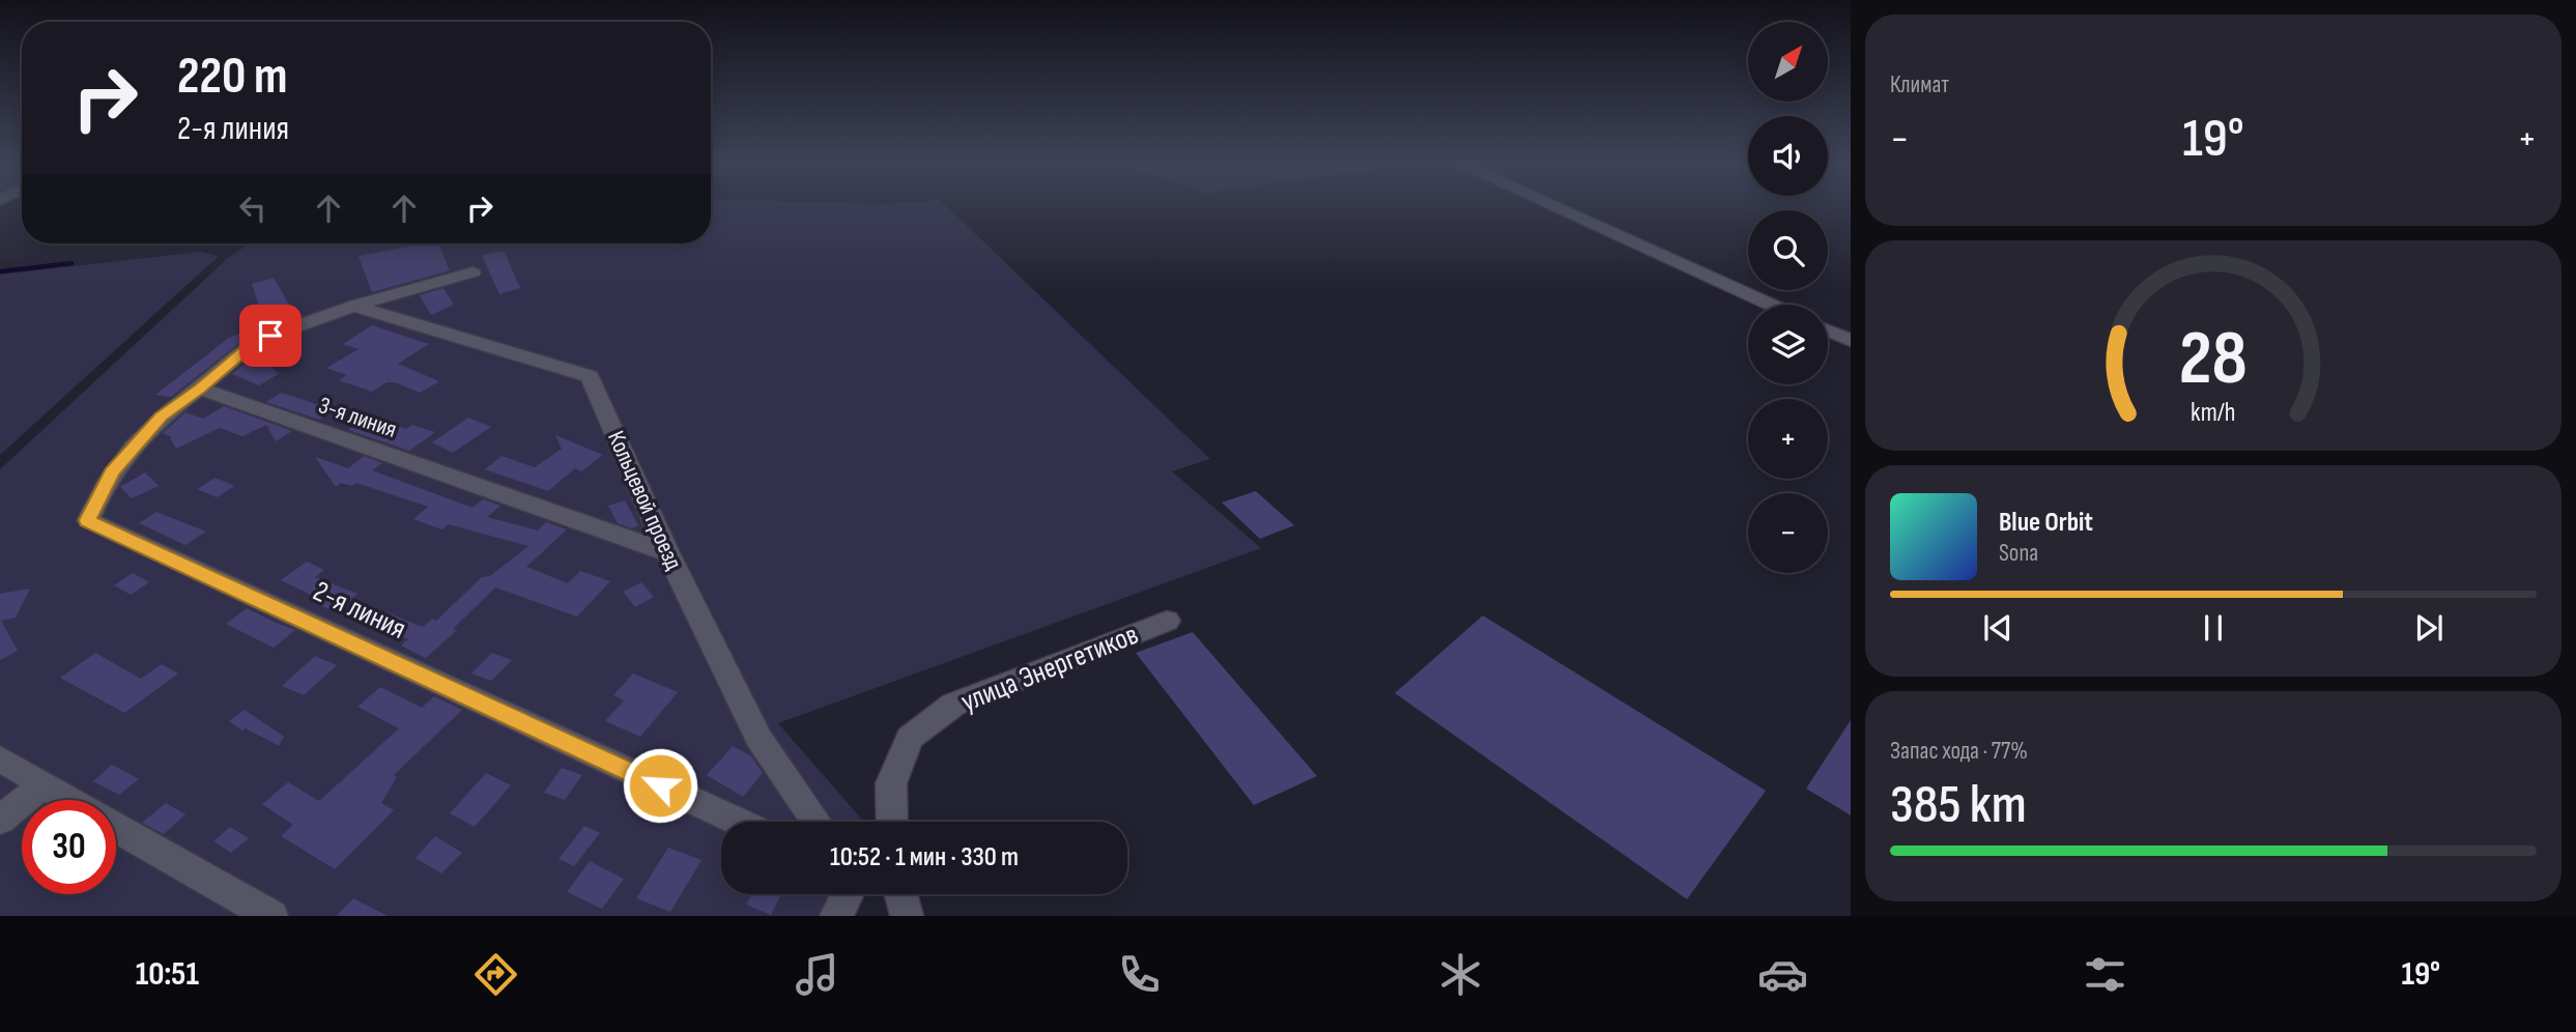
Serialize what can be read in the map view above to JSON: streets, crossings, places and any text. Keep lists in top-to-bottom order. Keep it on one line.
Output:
{"streets":{"street":["3-я линия","Кольцевой проезд","2-я линия","улица Энергетиков"]},"crossings":[["3-я линия","Кольцевой проезд"],["3-я линия","2-я линия"]],"north":"top right","page":{"tile":["Климат",["Запас хода · 77%","385 km"]],"map_buttons":["+","−"],"turn":["220 m","2-я линия"],"heat":["−","19°","+"],"song":["Blue Orbit","Sona"],"limit":"30","trip":"10:52 · 1 мин · 330 m","tabs":["10:51","19°"],"gauge":["28","km/h"]}}
